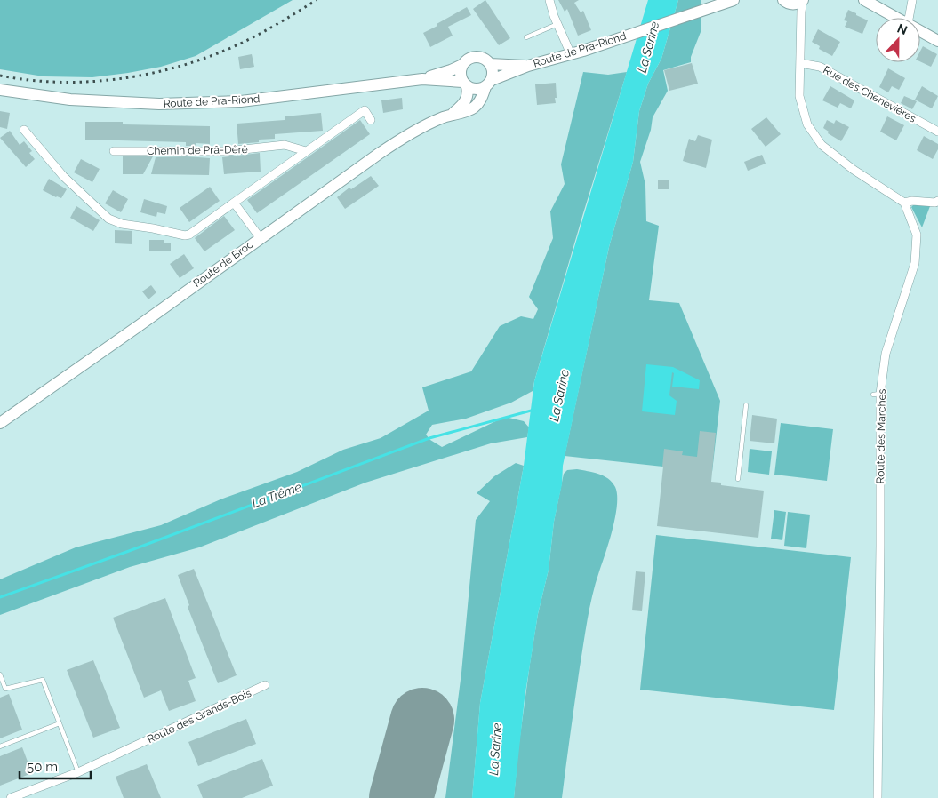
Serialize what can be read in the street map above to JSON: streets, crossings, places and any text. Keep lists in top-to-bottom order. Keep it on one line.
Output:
{"streets":{"main road":["Route de Pra-Riond","Route de Broc"],"street":["Rue des Chenevières","Chemin de Prâ-Dêrê","Route des Marches","Route des Grands-Bois"]},"crossings":[["Route de Pra-Riond","Route de Broc"]],"water":["La Sarine","La Trême"],"scale_bar":"50 m","north":"top"}
